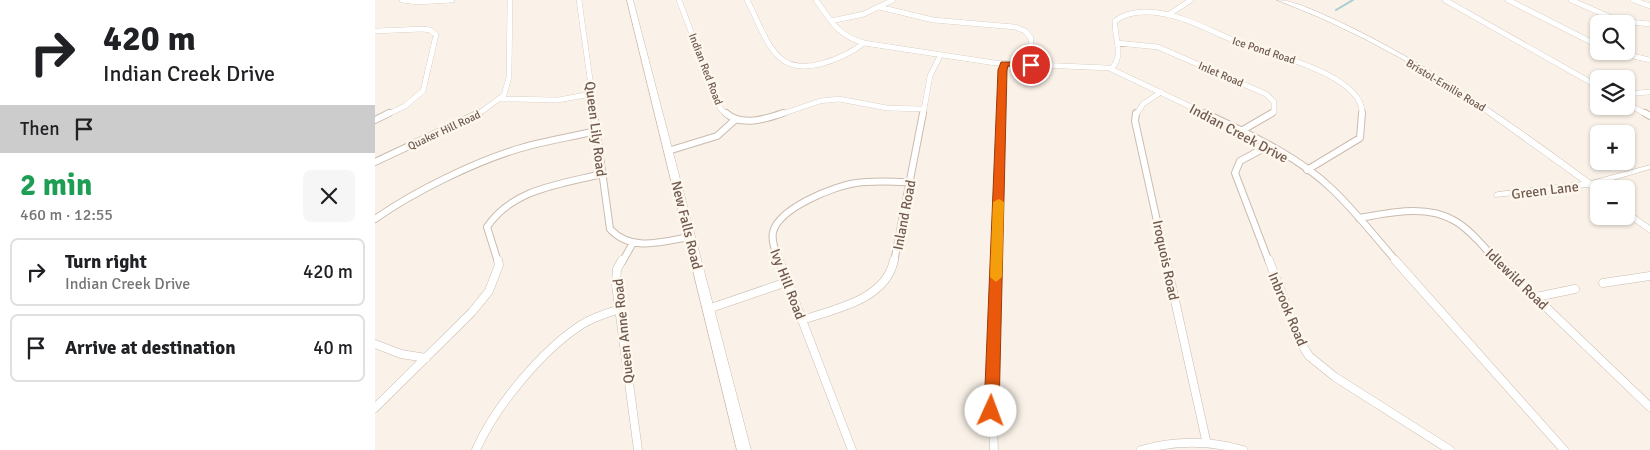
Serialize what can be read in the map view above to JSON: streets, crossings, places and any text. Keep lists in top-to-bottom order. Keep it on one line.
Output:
{"streets":{"main road":["New Falls Road"],"street":["Ice Pond Road","Indian Red Road","Inlet Road","Bristol-Emilie Road","Queen Lily Road","Quaker Hill Road","Indian Creek Drive","Green Lane","Inland Road","Iroquois Road","Idlewild Road","Ivy Hill Road","Inbrook Road","Queen Anne Road"]},"crossings":[["Ice Pond Road","Inlet Road"],["Ice Pond Road","Indian Creek Drive"],["Indian Red Road","Inland Road"],["Inlet Road","Indian Creek Drive"],["Bristol-Emilie Road","Green Lane"],["Queen Lily Road","Queen Anne Road"],["Indian Creek Drive","Inland Road"],["Indian Creek Drive","Iroquois Road"],["Indian Creek Drive","Idlewild Road"],["Indian Creek Drive","Inbrook Road"],["Inland Road","Ivy Hill Road"]],"page":{"turn":["420 m","Indian Creek Drive"],"map_buttons":["+","−"],"then":"Then","heading":["2 min","460 m · 12:55"],"list":[{"name":"Turn right","note":"Indian Creek Drive","value":"420 m"},{"name":"Arrive at destination","value":"40 m"}]}}
